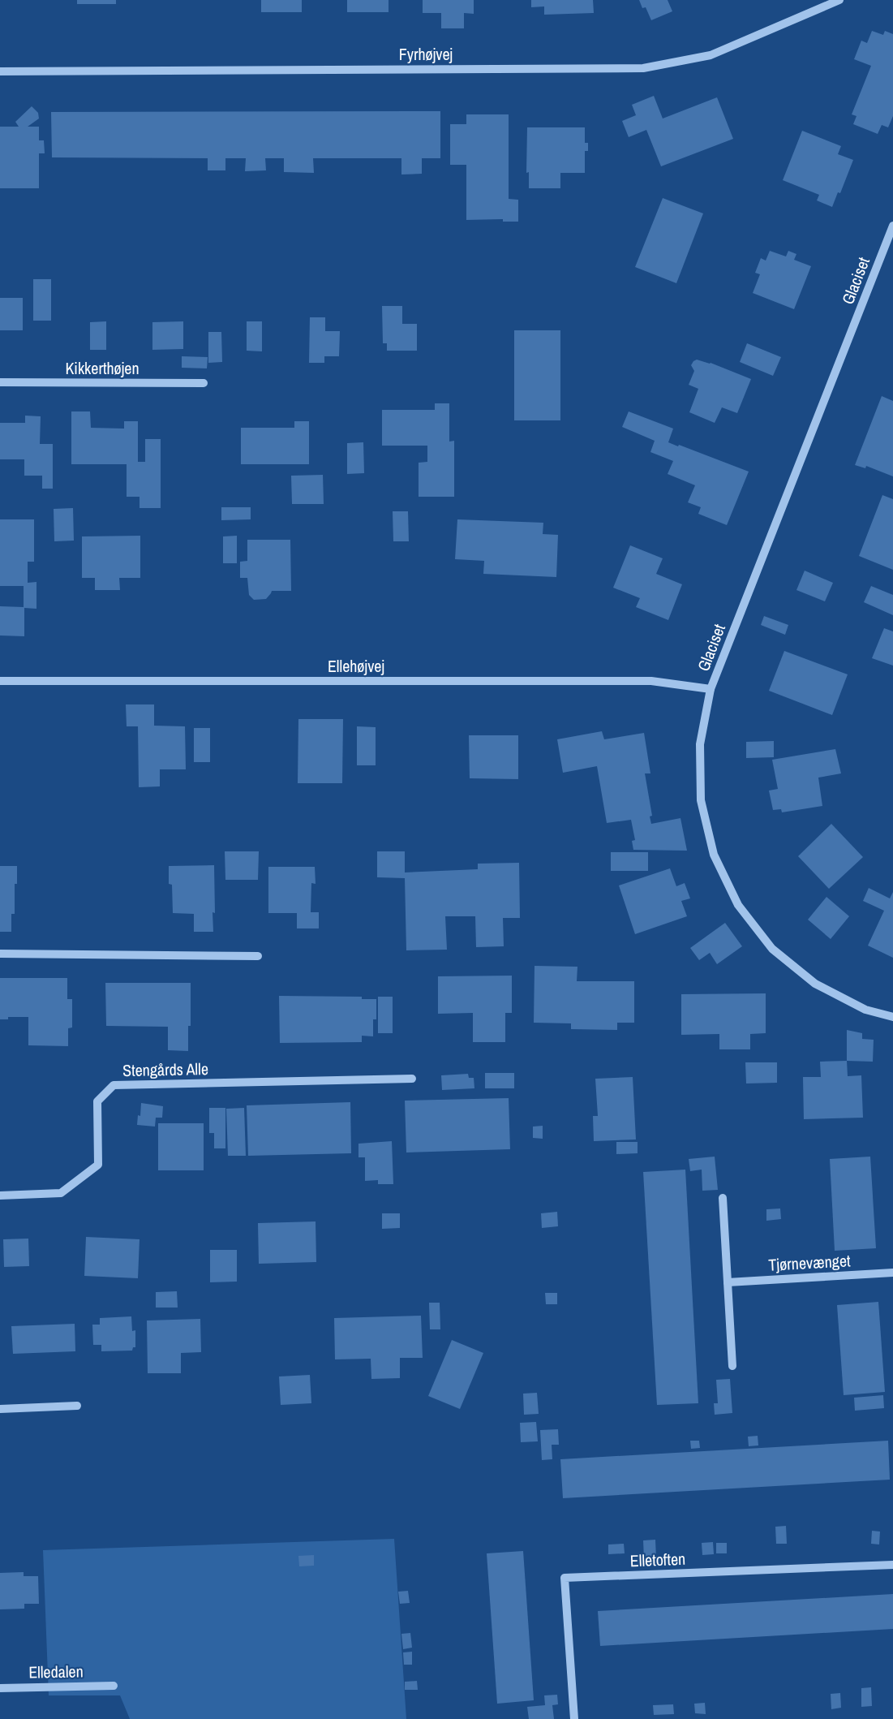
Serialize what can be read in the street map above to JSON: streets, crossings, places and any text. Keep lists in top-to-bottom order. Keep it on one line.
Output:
{"streets":{"street":["Fyrhøjvej","Glaciset","Kikkerthøjen","Ellehøjvej","Stengårds Alle","Tjørnevænget","Elletoften","Elledalen"]},"crossings":[["Glaciset","Ellehøjvej"]]}
